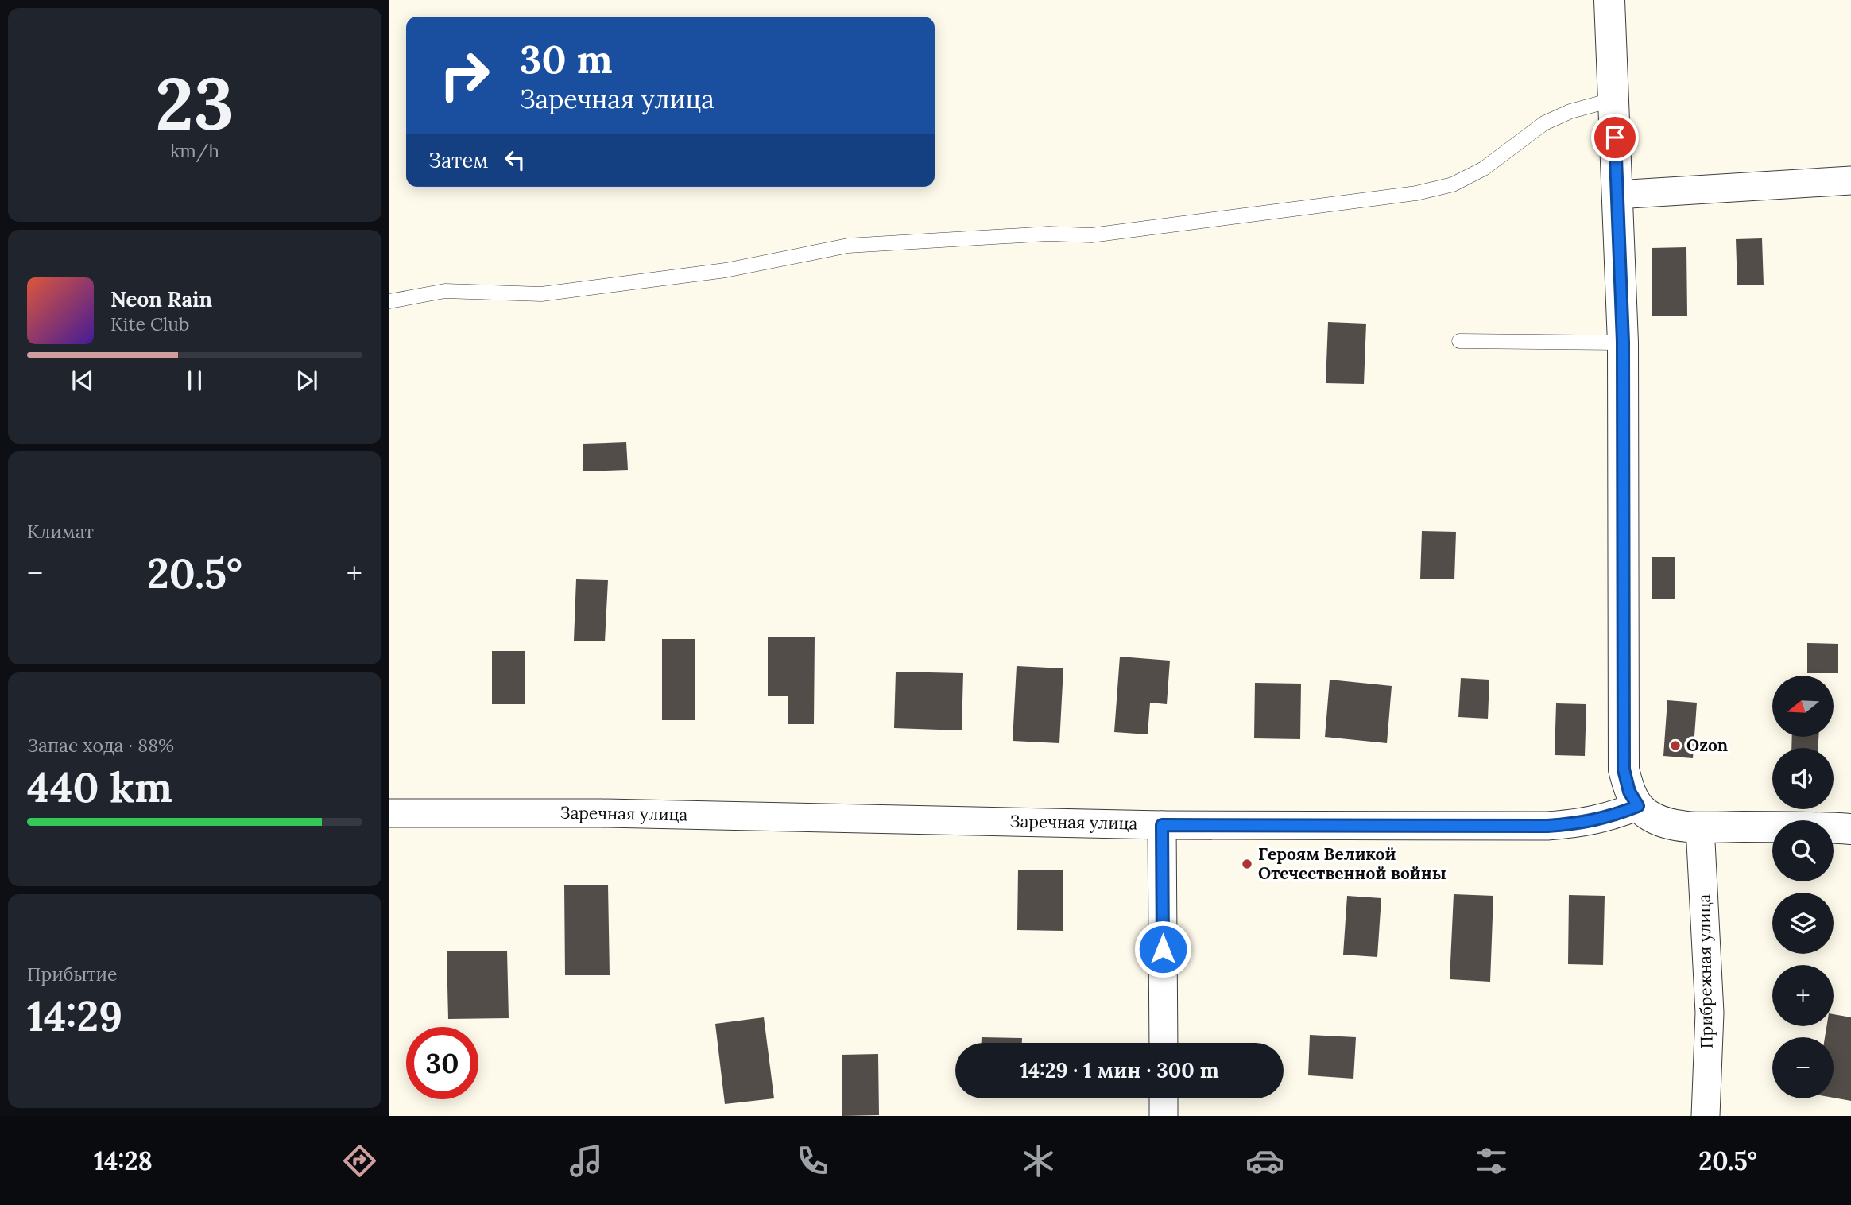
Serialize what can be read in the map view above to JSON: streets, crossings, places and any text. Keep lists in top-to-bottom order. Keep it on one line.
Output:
{"streets":{"street":["Заречная улица","Прибрежная улица"]},"places":["Ozon","Героям Великой Отечественной войны"],"north":"left","page":{"tile":[["23","km/h"],"Климат",["Запас хода · 88%","440 km"],["Прибытие","14:29"]],"turn":["30 m","Заречная улица"],"then":"Затем","song":["Neon Rain","Kite Club"],"heat":["−","20.5°","+"],"map_buttons":["+","−"],"limit":"30","trip":"14:29 · 1 мин · 300 m","tabs":["14:28","20.5°"]}}
